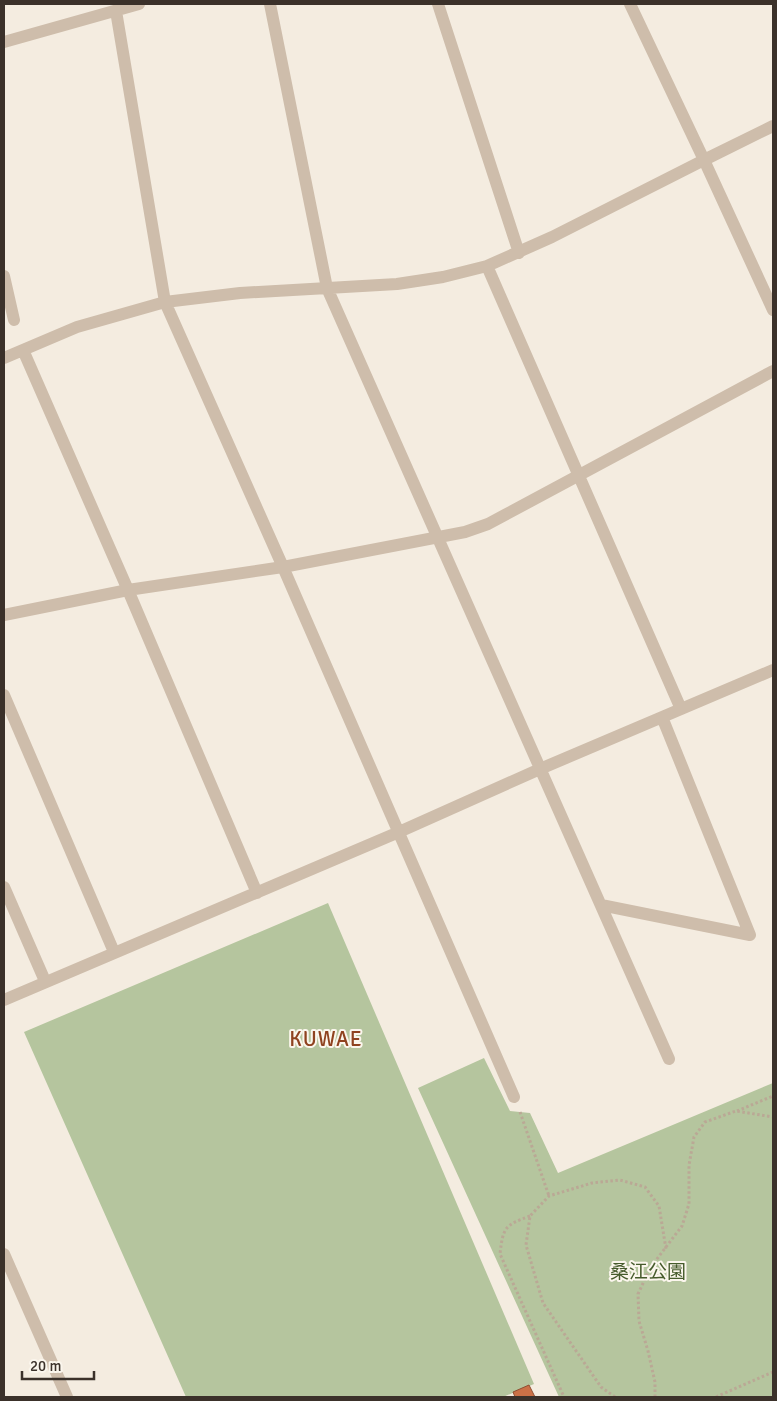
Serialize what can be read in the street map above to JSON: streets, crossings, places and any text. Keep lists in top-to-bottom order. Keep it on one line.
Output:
{"districts":["KUWAE"],"parks":["桑江公園"],"scale_bar":"20 m"}
